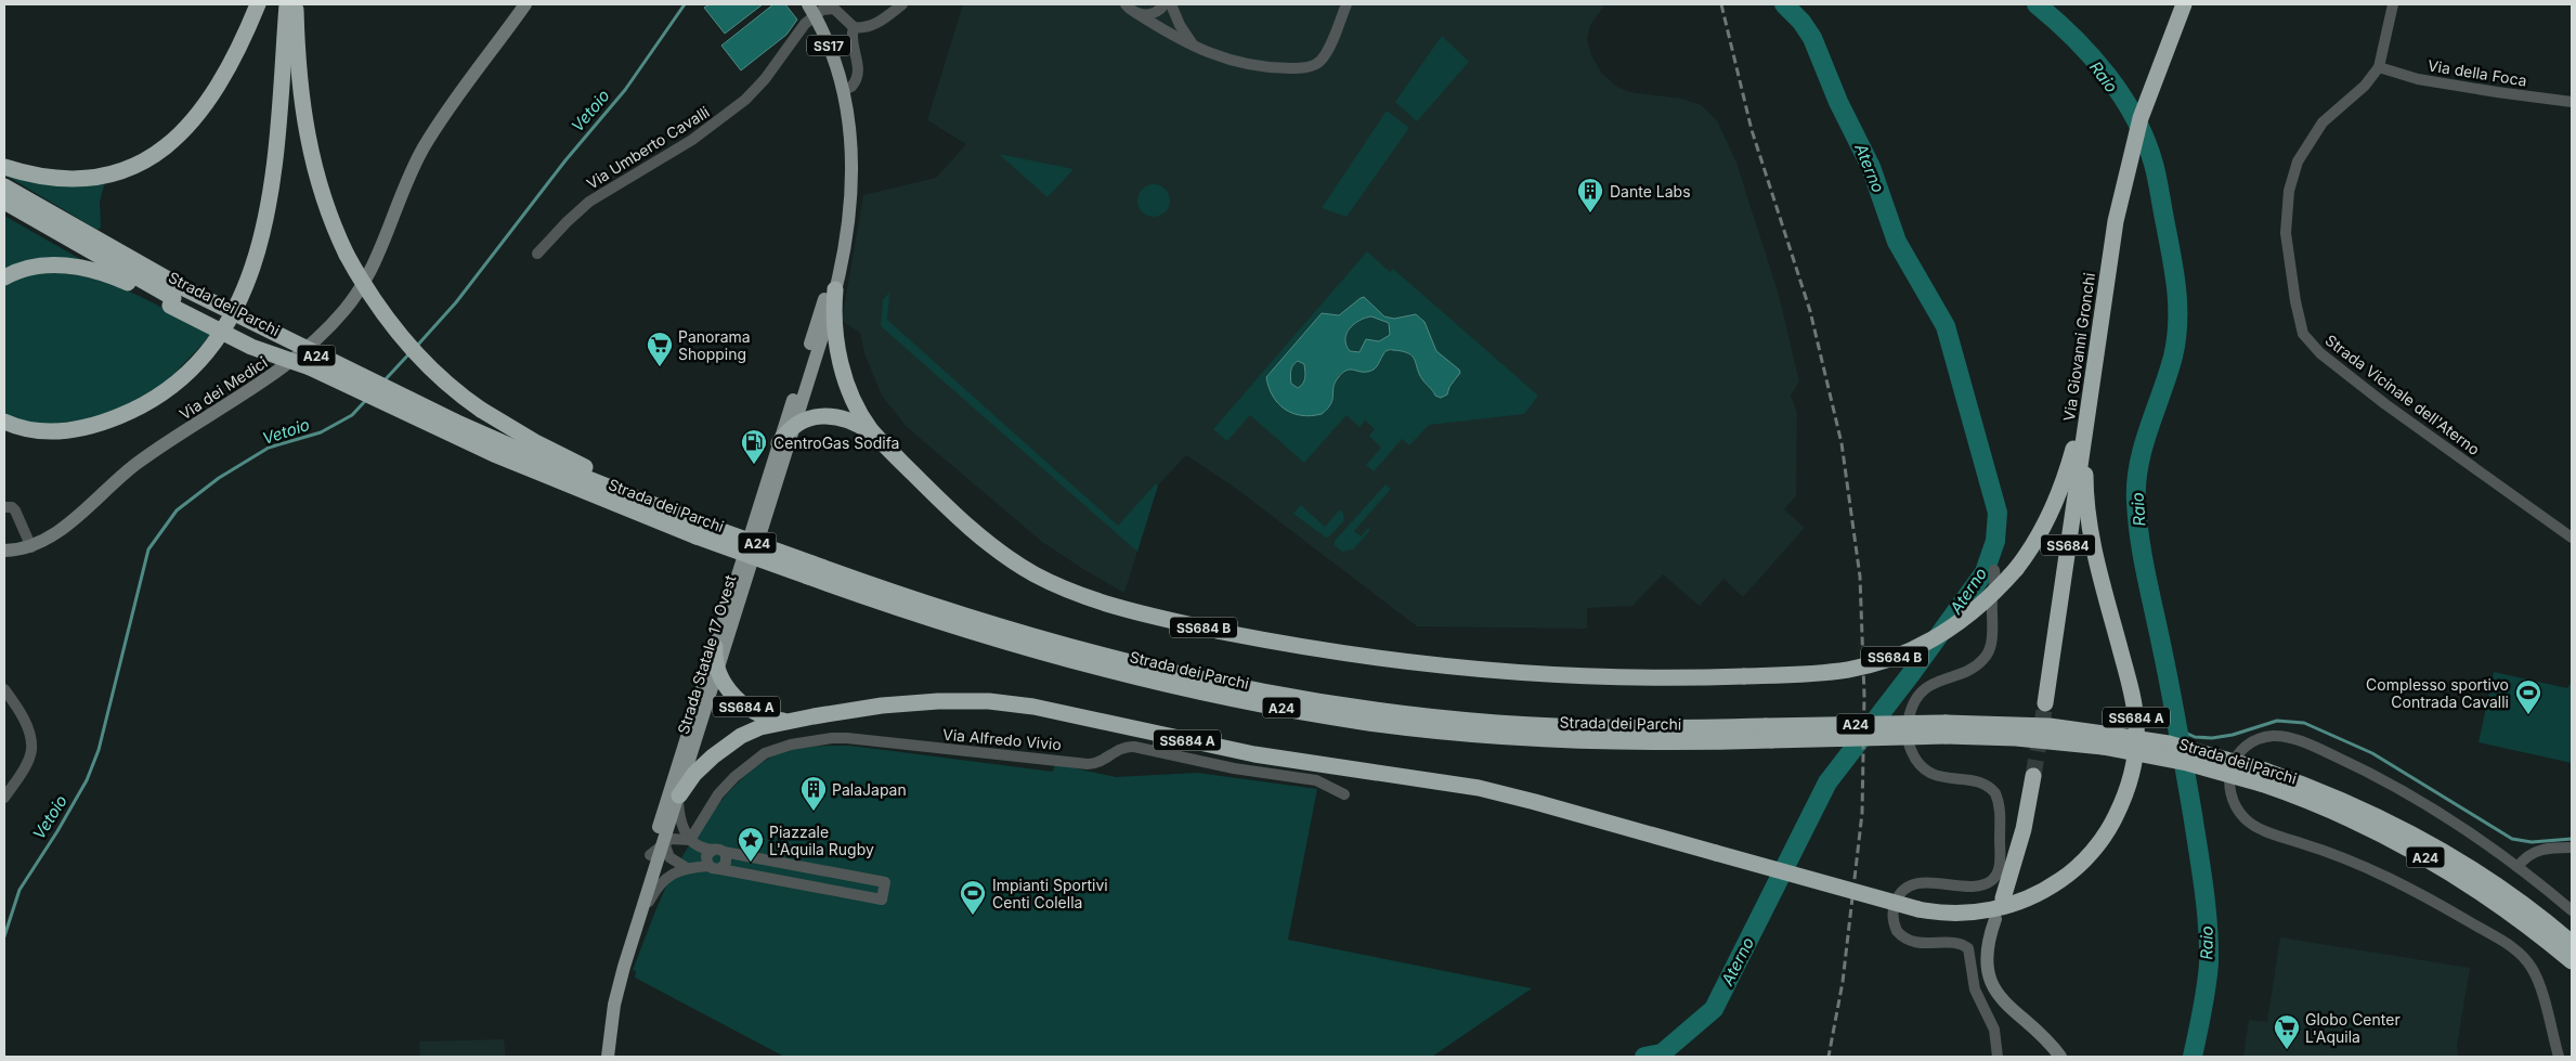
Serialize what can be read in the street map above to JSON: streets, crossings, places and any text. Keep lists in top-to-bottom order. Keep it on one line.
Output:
{"streets":{"highway":["Strada dei Parchi","Via Giovanni Gronchi","A24","SS684","SS684 B","SS684 A"],"main road":["SS17","Strada Statale 17 Ovest"],"street":["Via della Foca","Via Umberto Cavalli","Via dei Medici","Strada Vicinale dell'Aterno","Via Alfredo Vivio"]},"crossings":[["Via della Foca","Strada Vicinale dell'Aterno"],["Via Umberto Cavalli","Strada Statale 17 Ovest"],["Via Giovanni Gronchi","SS684 B"],["Via Giovanni Gronchi","SS684 A"],["SS684 B","Strada Statale 17 Ovest"],["SS684 B","SS684 A"],["Strada Statale 17 Ovest","SS684 A"]],"water":["Raio","Vetoio","Aterno"],"places":{"building":["Dante Labs","PalaJapan"],"supermarket":["Panorama Shopping","Globo Center L'Aquila"],"fuel station":["CentroGas Sodifa"],"sports":["Complesso sportivo Contrada Cavalli","Impianti Sportivi Centi Colella"],"place":["Piazzale L'Aquila Rugby"]}}
